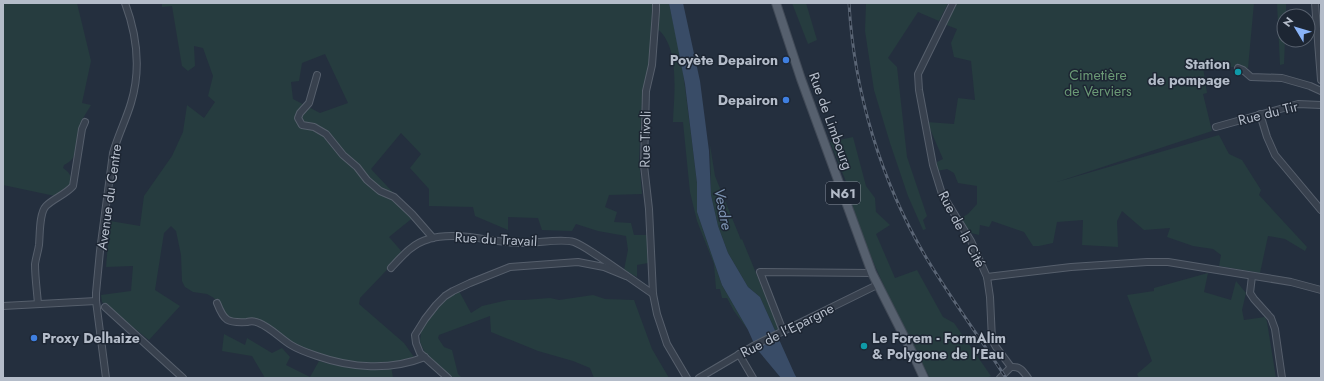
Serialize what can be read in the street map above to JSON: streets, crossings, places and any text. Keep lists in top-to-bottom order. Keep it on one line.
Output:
{"streets":{"main road":["Rue de Limbourg","N61"],"street":["Rue du Tir","Rue Tivoli","Avenue du Centre","Rue de la Cité","Rue du Travail","Rue de l'Epargne"]},"crossings":[["Rue de Limbourg","Rue de l'Epargne"]],"water":["Vesdre"],"parks":["Cimetière de Verviers"],"places":["Poyète Depairon","Station de pompage","Depairon","Proxy Delhaize","Le Forem - FormAlim & Polygone de l'Eau"],"north":"top left"}
